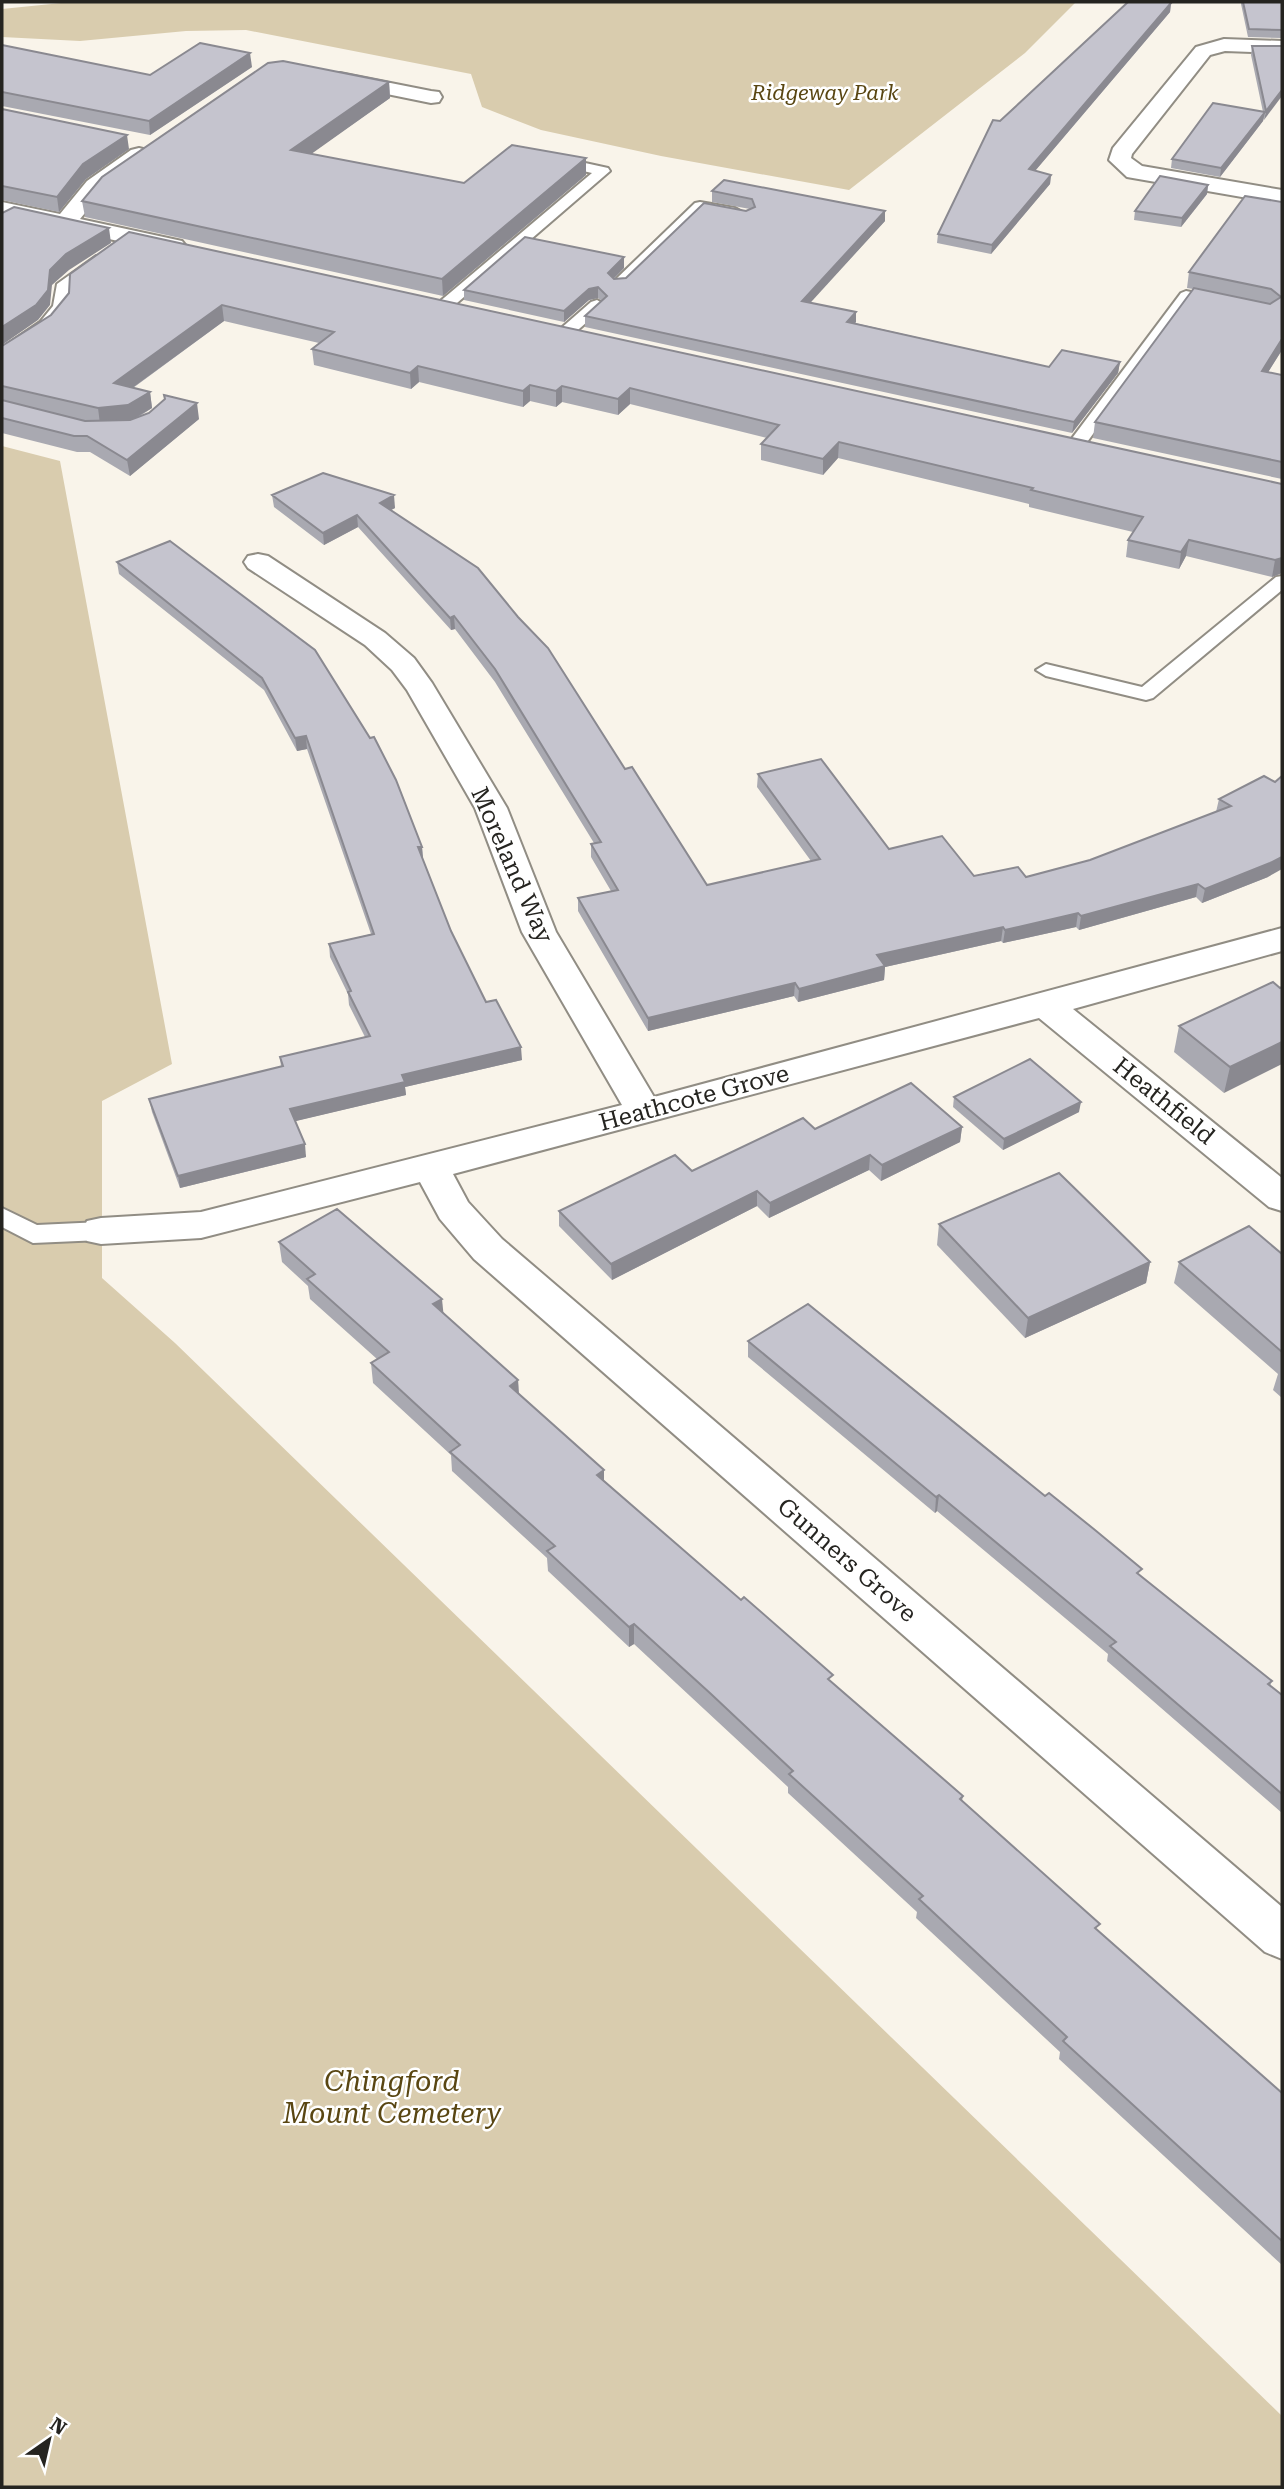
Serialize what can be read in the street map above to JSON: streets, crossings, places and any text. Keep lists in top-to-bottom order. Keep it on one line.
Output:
{"streets":{"street":["Moreland Way","Heathcote Grove","Heathfield","Gunners Grove"]},"crossings":[["Moreland Way","Heathcote Grove"],["Heathcote Grove","Heathfield"],["Heathcote Grove","Gunners Grove"]],"parks":["Ridgeway Park","Chingford Mount Cemetery"],"north":"top right"}
